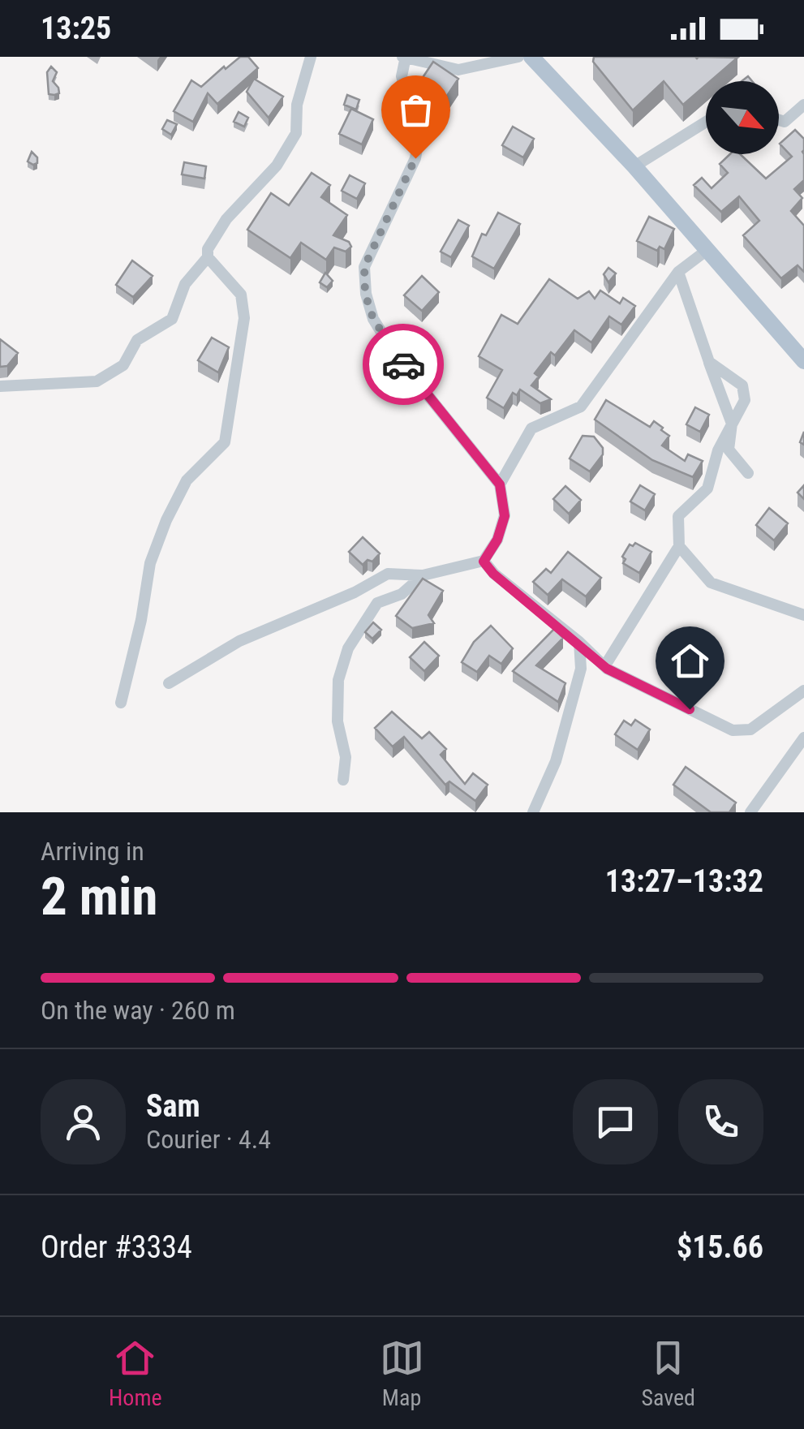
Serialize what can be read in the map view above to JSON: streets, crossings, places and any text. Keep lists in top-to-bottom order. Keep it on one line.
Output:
{"north":"bottom right","page":{"status":"13:25","heading":["2 min","Arriving in","13:27–13:32"],"panel":["Sam","Courier · 4.4","Order #3334","$15.66"],"bar":"On the way · 260 m","tabs":["Home","Map","Saved"]}}
